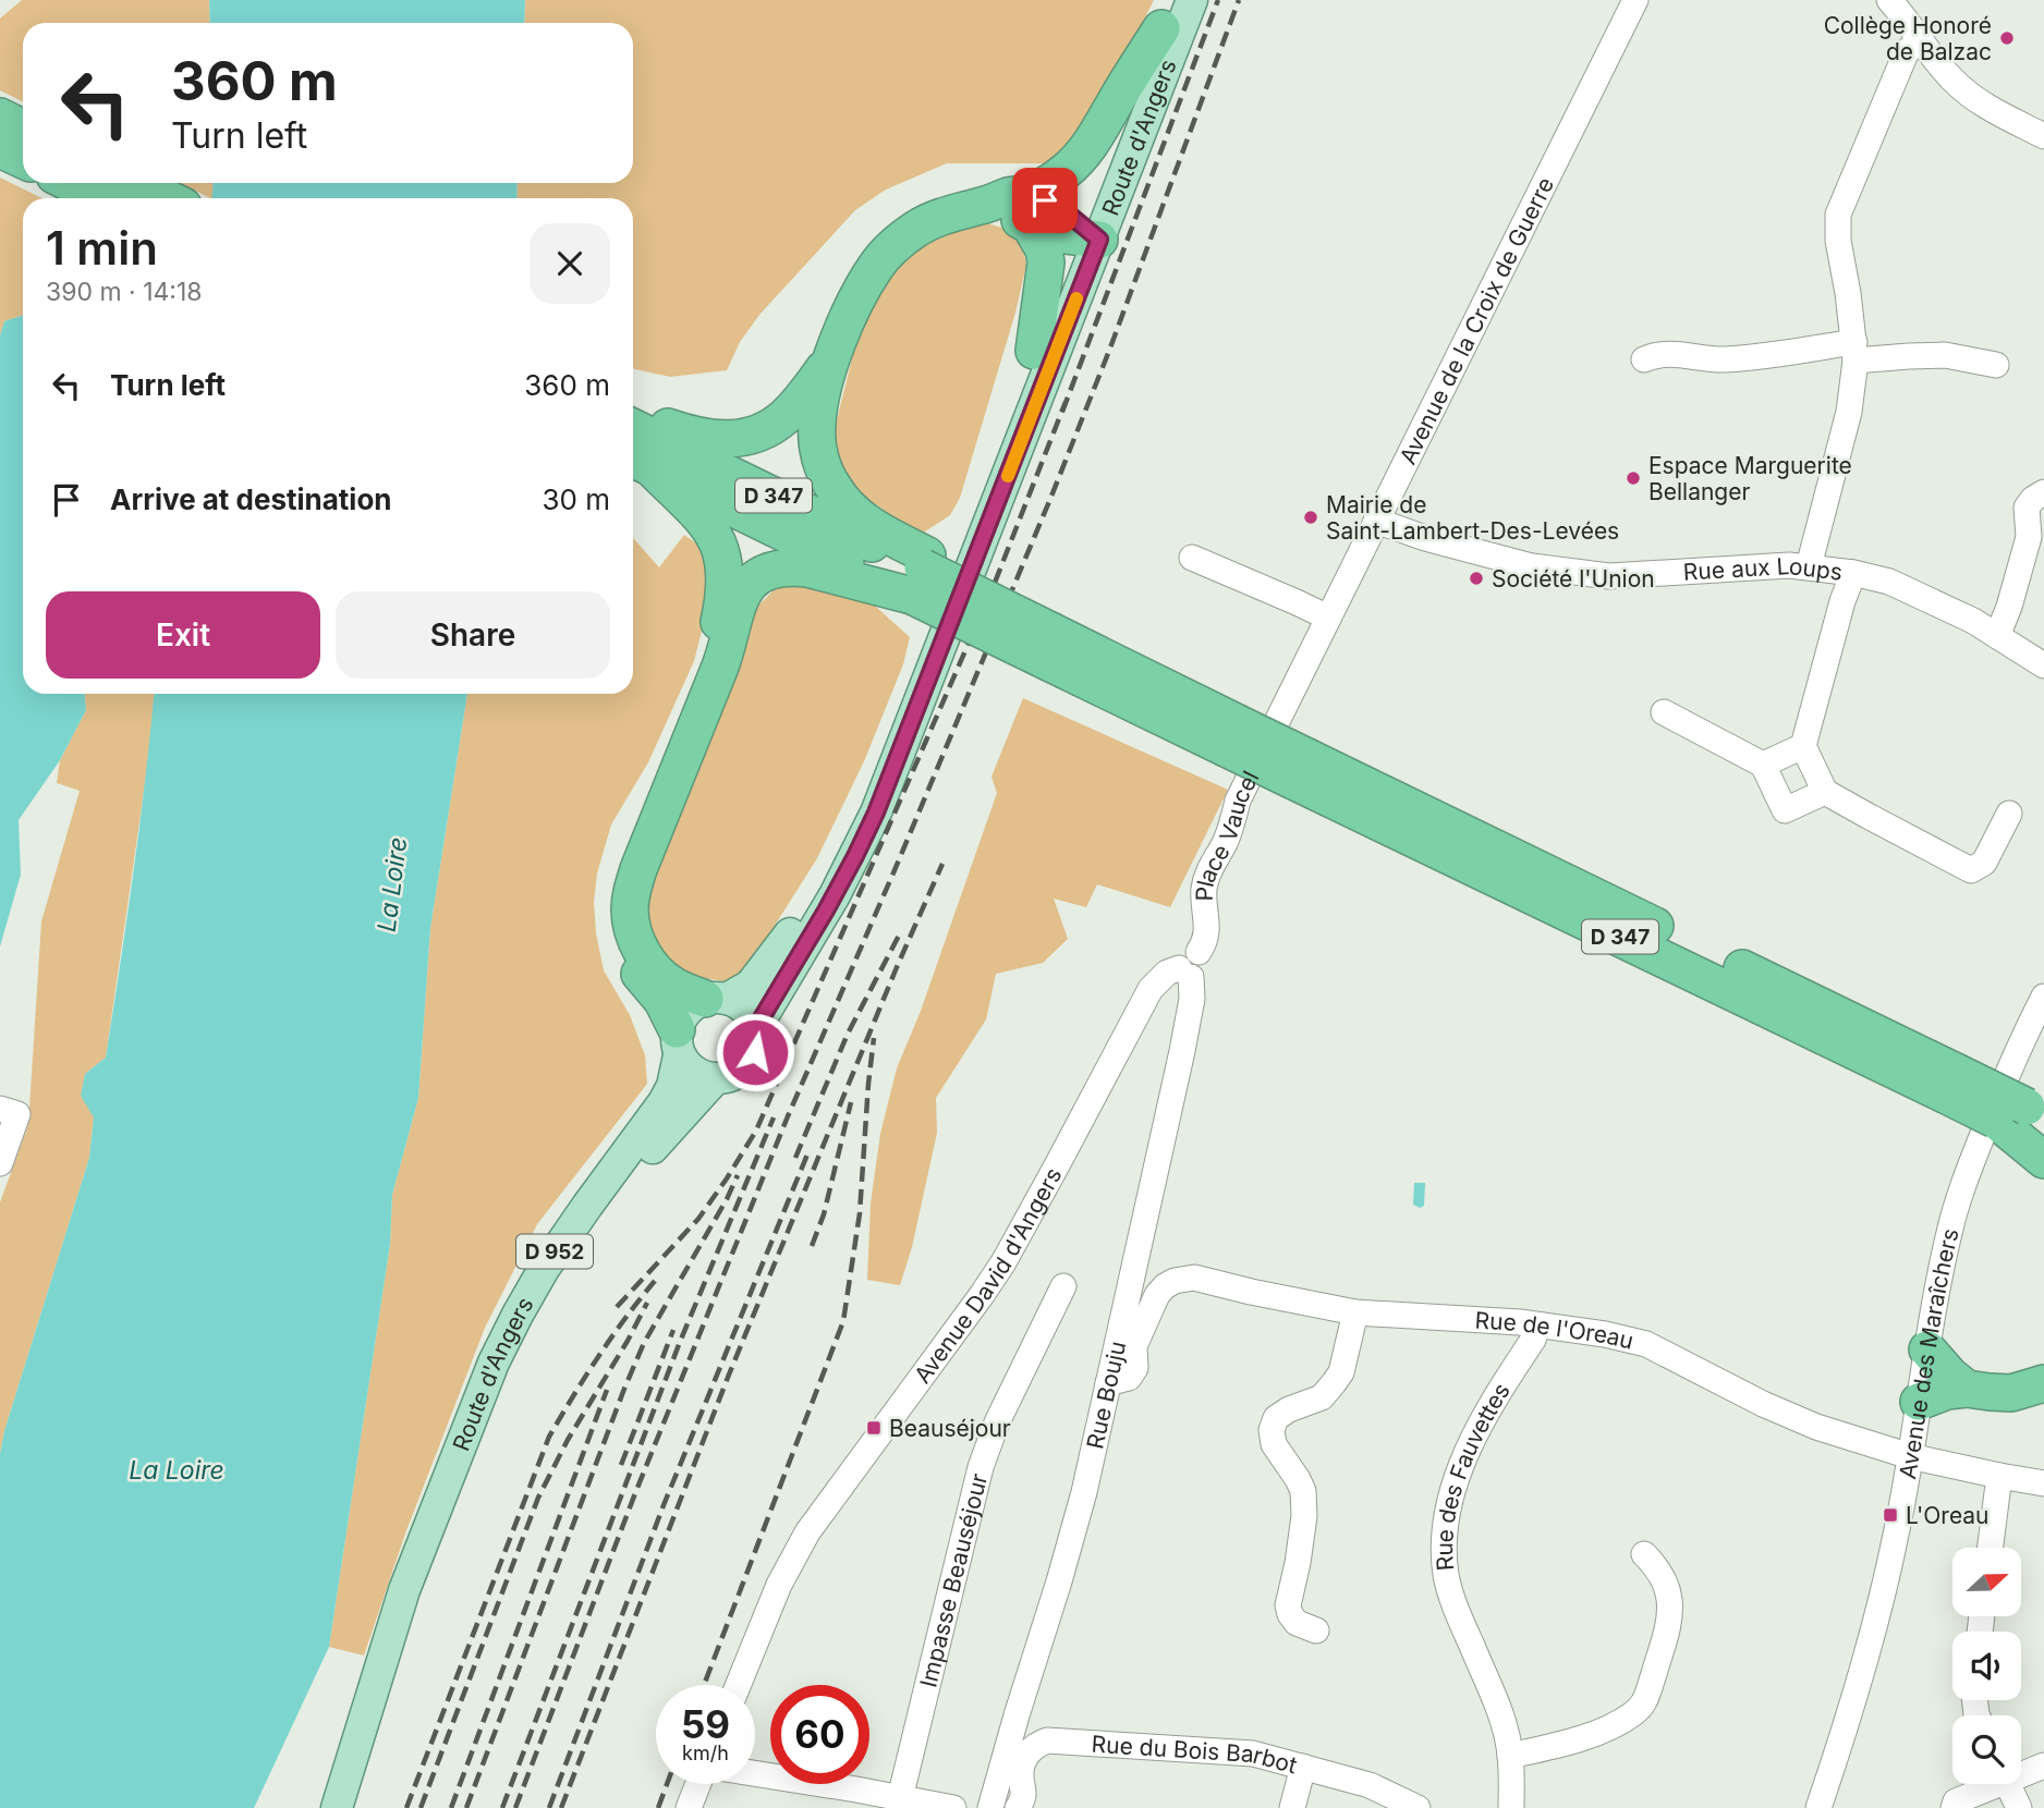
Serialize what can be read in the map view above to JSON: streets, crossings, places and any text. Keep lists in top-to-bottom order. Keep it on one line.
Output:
{"streets":{"highway":["D 347"],"main road":["Route d'Angers","D 952"],"street":["Avenue de la Croix de Guerre","Rue aux Loups","Place Vaucel","Avenue David d'Angers","Rue de l'Oreau","Avenue des Maraîchers","Rue Bouju","Rue des Fauvettes","Impasse Beauséjour","Rue du Bois Barbot"]},"crossings":[["Avenue de la Croix de Guerre","Rue aux Loups"],["Avenue de la Croix de Guerre","Place Vaucel"],["Place Vaucel","Avenue David d'Angers"],["Place Vaucel","Rue Bouju"],["Avenue David d'Angers","Rue Bouju"],["Rue de l'Oreau","Avenue des Maraîchers"],["Rue de l'Oreau","Rue Bouju"],["Rue de l'Oreau","Rue des Fauvettes"]],"water":["La Loire"],"places":{"other":["Collège Honoré de Balzac","Espace Marguerite Bellanger","Mairie de Saint-Lambert-Des-Levées","Société l'Union"],"transit":["Beauséjour","L'Oreau"]},"north":"right","page":{"turn":["360 m","Turn left"],"heading":["1 min","390 m · 14:18"],"list":[{"name":"Turn left","value":"360 m"},{"name":"Arrive at destination","value":"30 m"}],"buttons":["Exit","Share"],"speed":"59 km/h","limit":"60"}}
